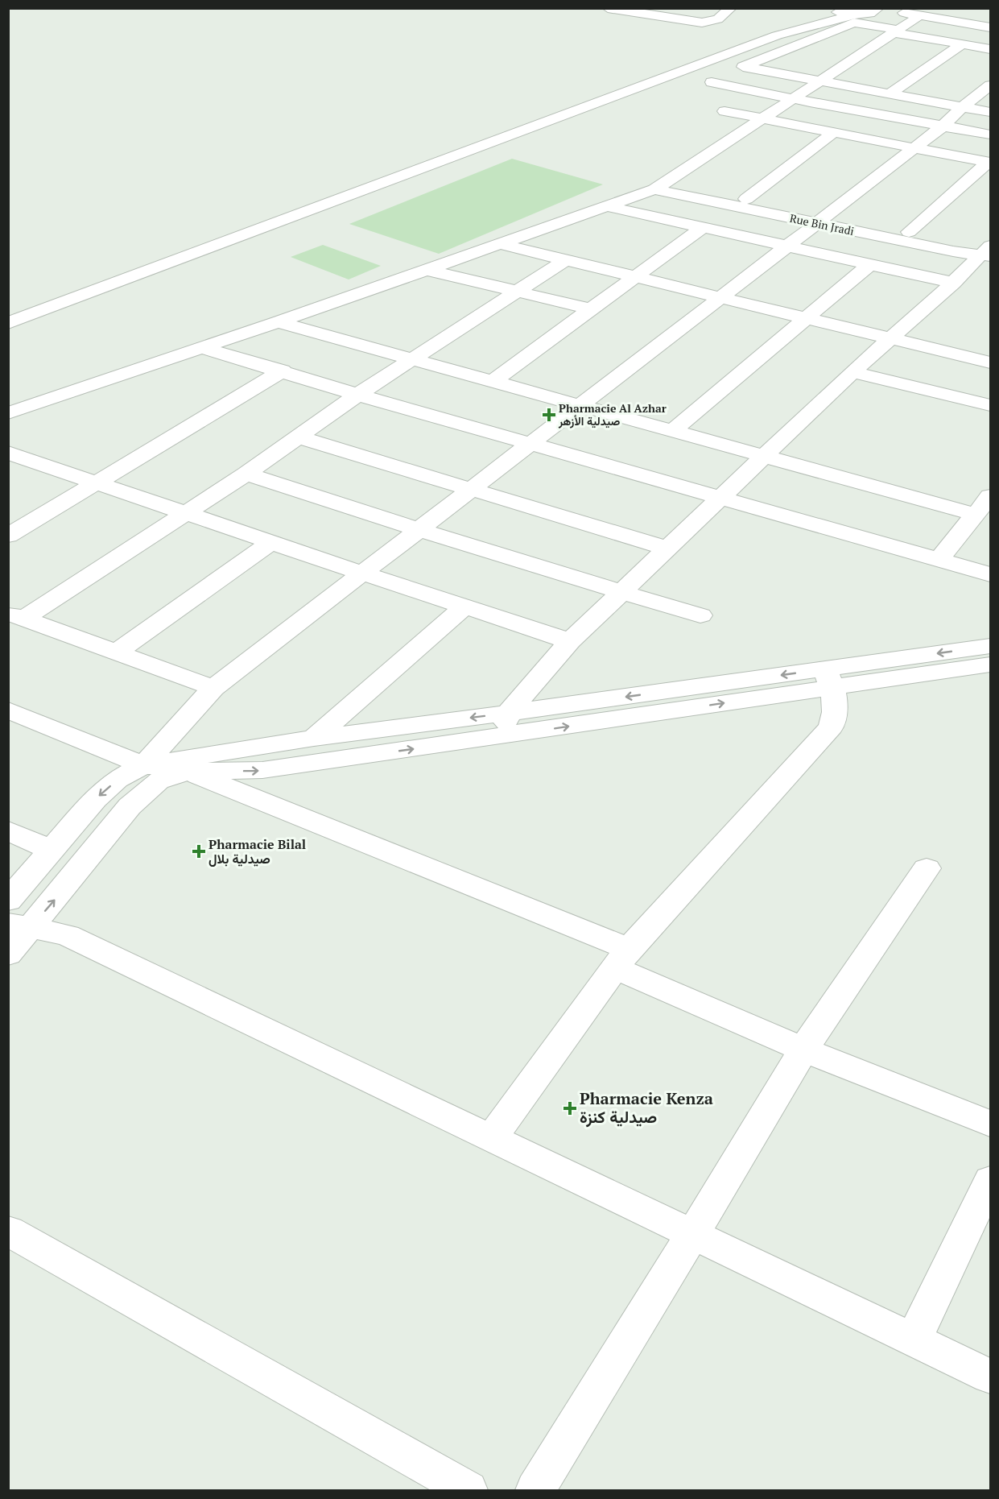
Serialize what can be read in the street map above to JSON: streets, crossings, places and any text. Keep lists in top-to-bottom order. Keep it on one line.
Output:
{"streets":{"street":["Rue Bin Jradi"]},"places":{"health":["Pharmacie Al Azhar صيدلية الأزهر","Pharmacie Bilal صيدلية بلال","Pharmacie Kenza صيدلية كنزة"]}}
